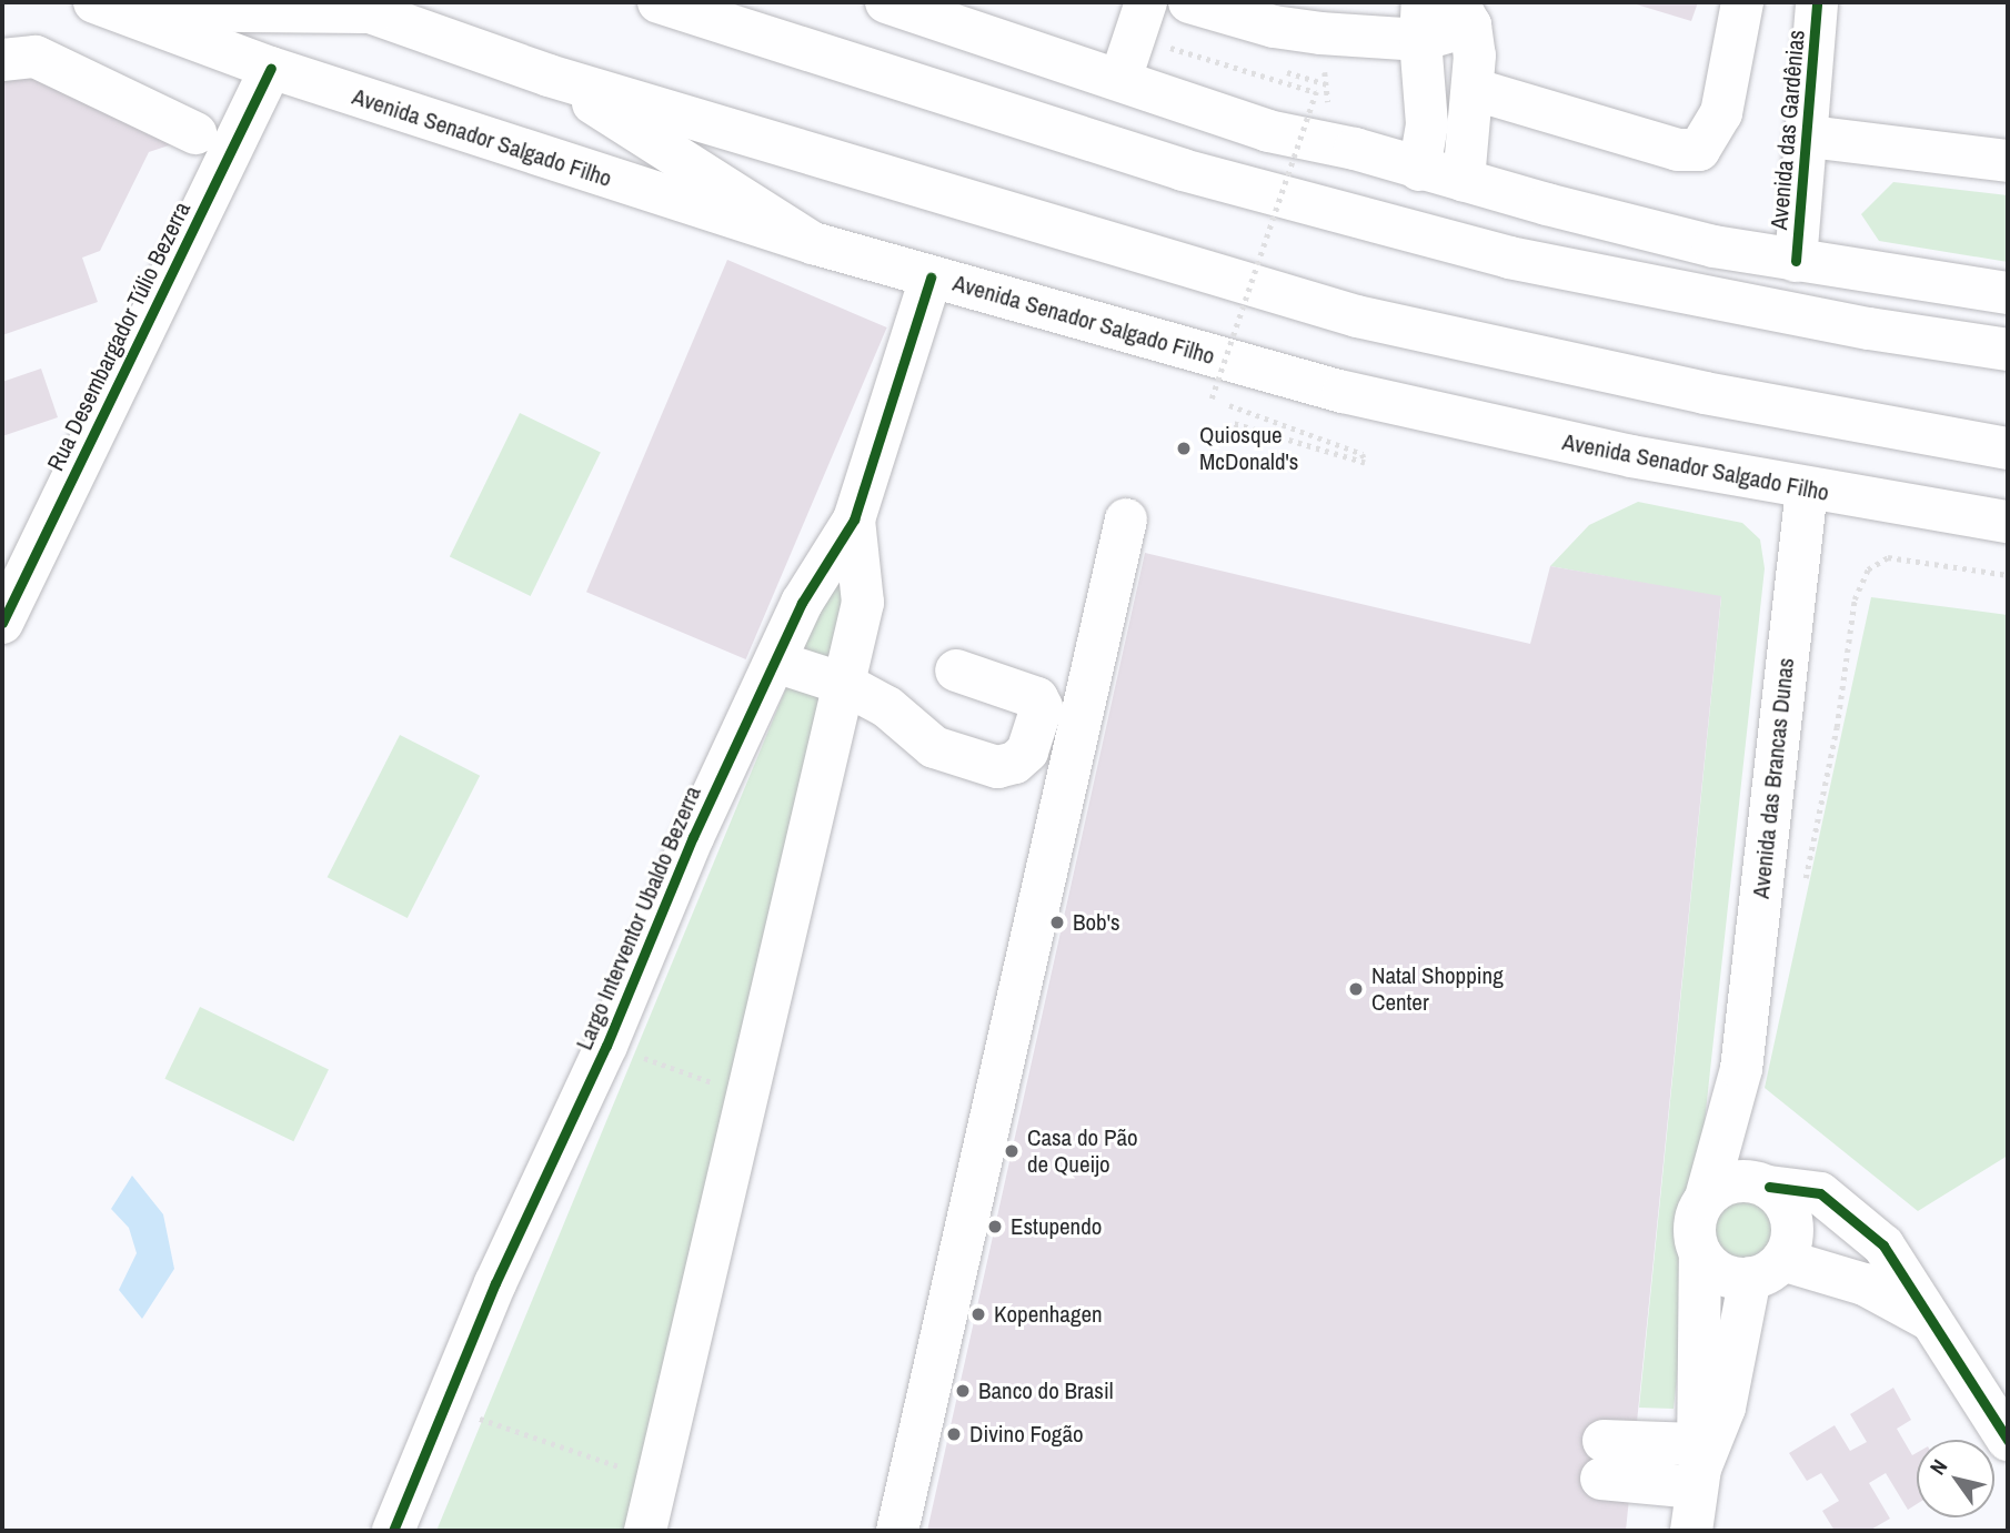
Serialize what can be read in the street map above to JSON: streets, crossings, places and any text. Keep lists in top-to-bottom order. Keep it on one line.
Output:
{"streets":{"main road":["Avenida das Gardênias","Avenida Senador Salgado Filho","Rua Desembargador Túlio Bezerra","Avenida das Brancas Dunas","Largo Interventor Ubaldo Bezerra"]},"crossings":[["Avenida Senador Salgado Filho","Rua Desembargador Túlio Bezerra"],["Avenida Senador Salgado Filho","Avenida das Brancas Dunas"],["Avenida Senador Salgado Filho","Largo Interventor Ubaldo Bezerra"]],"places":["Quiosque McDonald's","Bob's","Natal Shopping Center","Casa do Pão de Queijo","Estupendo","Kopenhagen","Banco do Brasil","Divino Fogão"],"north":"top left"}
